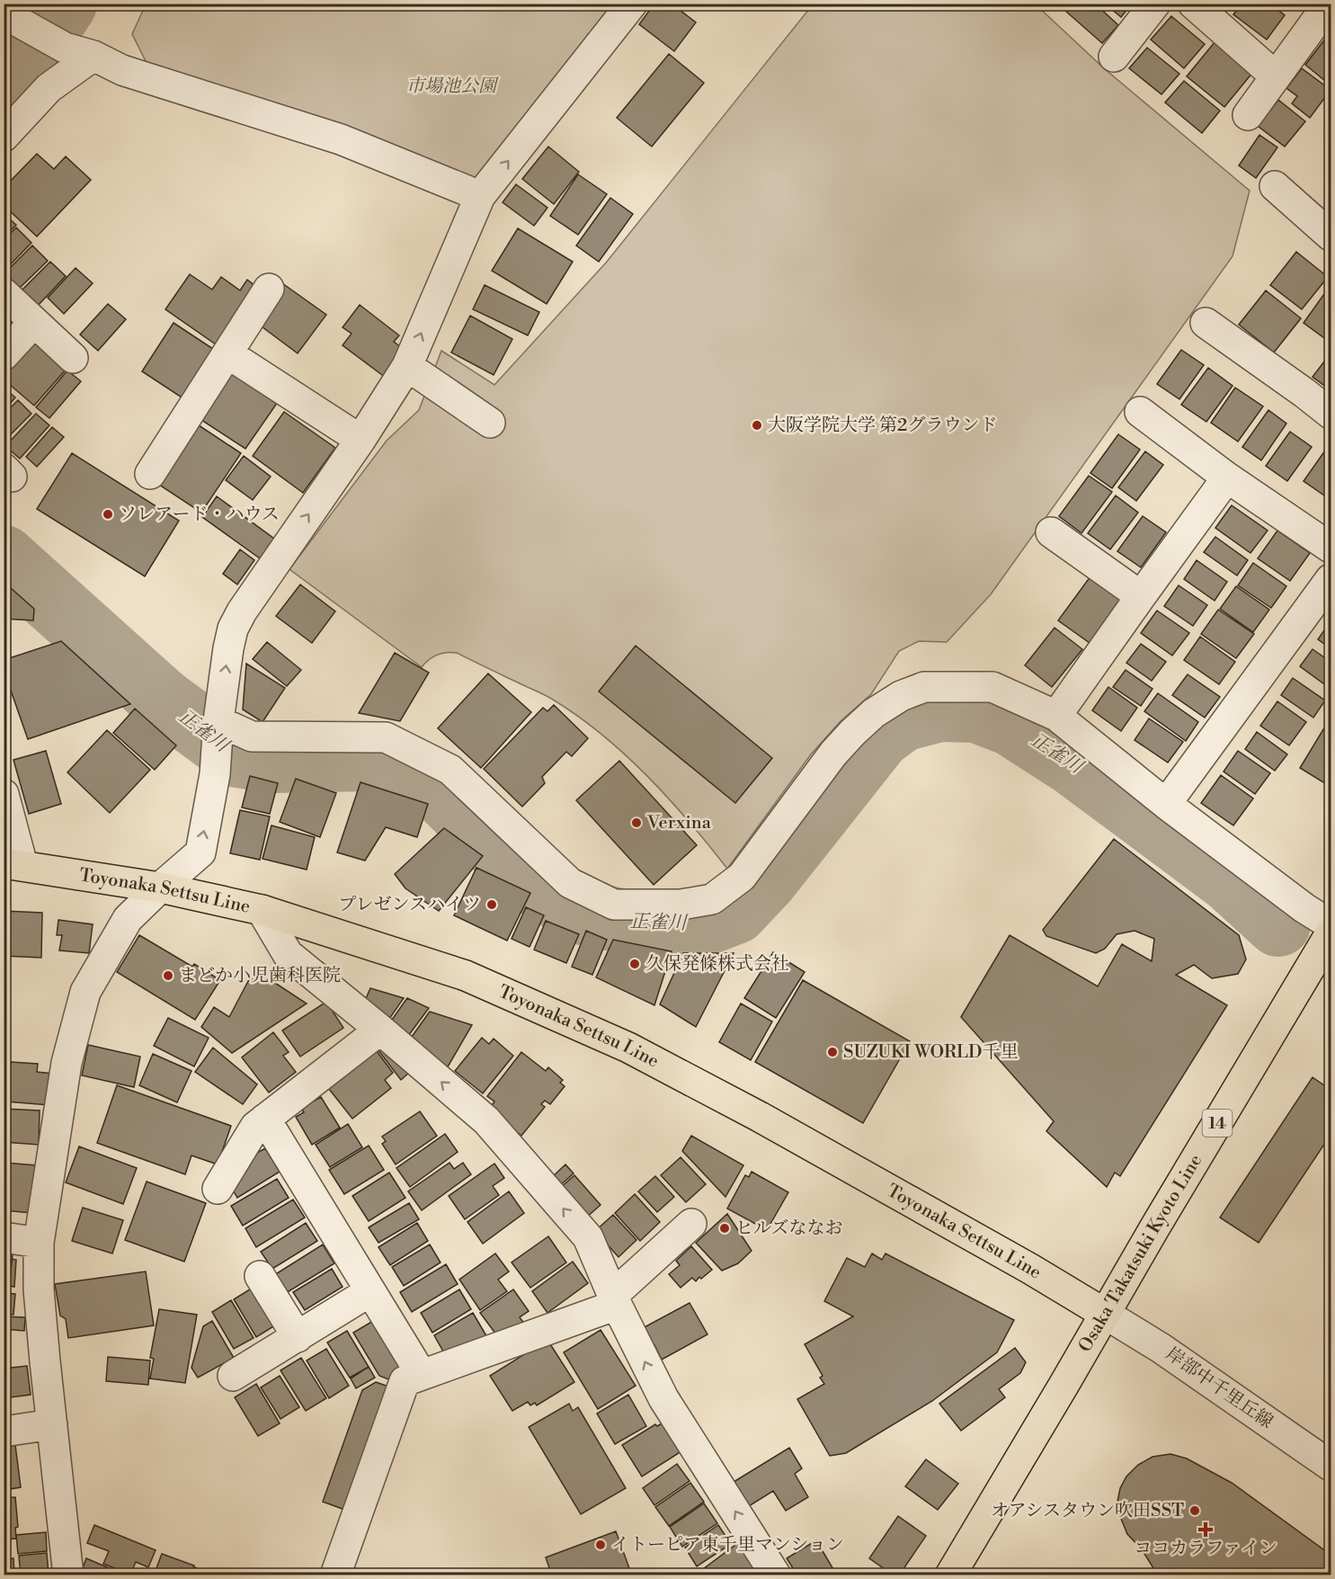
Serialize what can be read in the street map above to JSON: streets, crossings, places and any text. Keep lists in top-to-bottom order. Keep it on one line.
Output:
{"streets":{"main road":["Toyonaka Settsu Line","14","Osaka Takatsuki Kyoto Line"],"street":["岸部中千里丘線"]},"crossings":[["Toyonaka Settsu Line","Osaka Takatsuki Kyoto Line"],["Toyonaka Settsu Line","岸部中千里丘線"],["Osaka Takatsuki Kyoto Line","岸部中千里丘線"]],"water":["正雀川"],"parks":["市場池公園"],"places":{"other":["大阪学院大学 第2グラウンド","ソレアード・ハウス","Verxina","プレゼンスハイツ","久保発條株式会社","まどか小児歯科医院","SUZUKI WORLD千里","ヒルズななお","オアシスタウン吹田SST","イトーピア東千里マンション"],"health":["ココカラファイン"]}}
